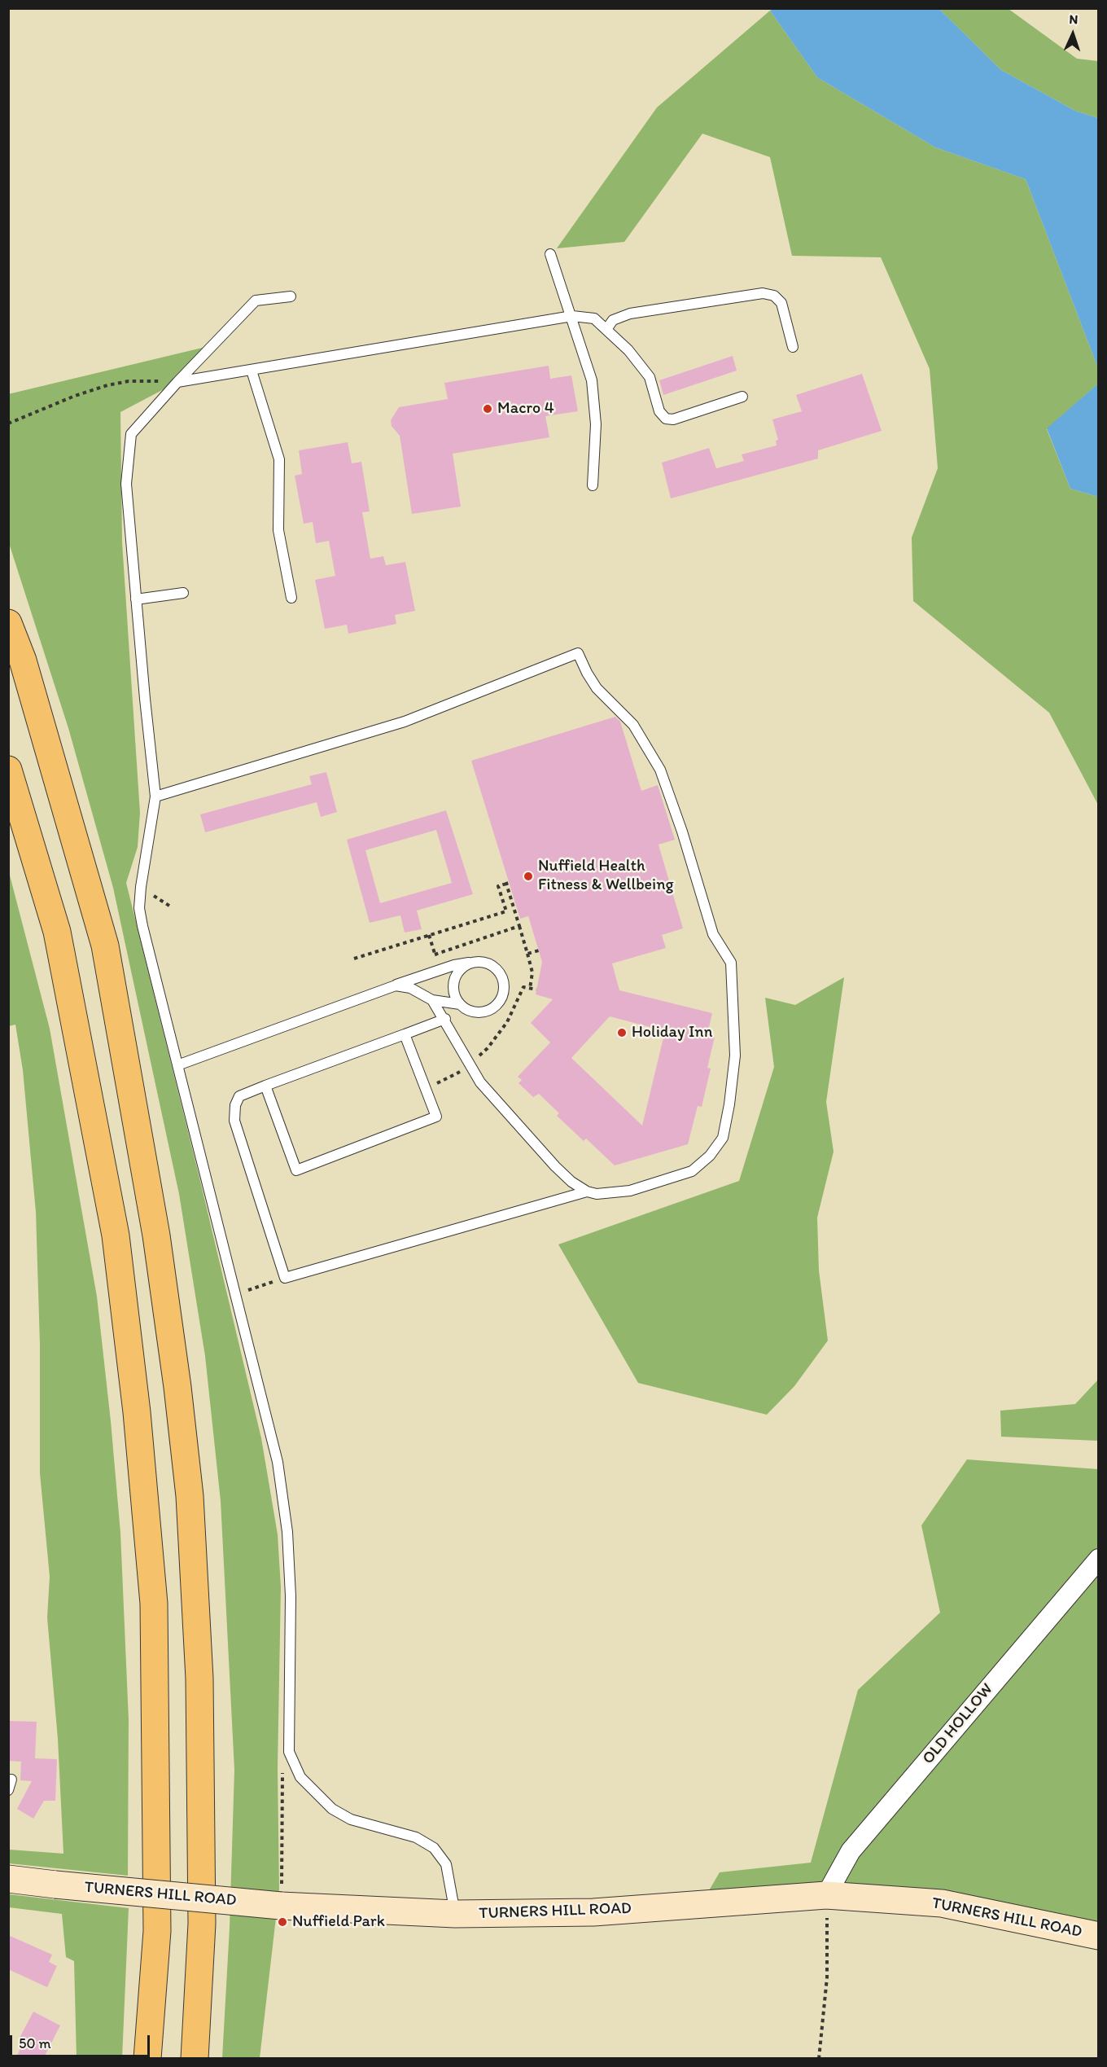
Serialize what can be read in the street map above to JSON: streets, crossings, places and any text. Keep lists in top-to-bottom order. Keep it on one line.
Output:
{"streets":{"street":["OLD HOLLOW","TURNERS HILL ROAD"]},"crossings":[["OLD HOLLOW","TURNERS HILL ROAD"]],"places":["Macro 4","Nuffield Health Fitness & Wellbeing","Holiday Inn","Nuffield Park"],"scale_bar":"50 m","north":"top"}
